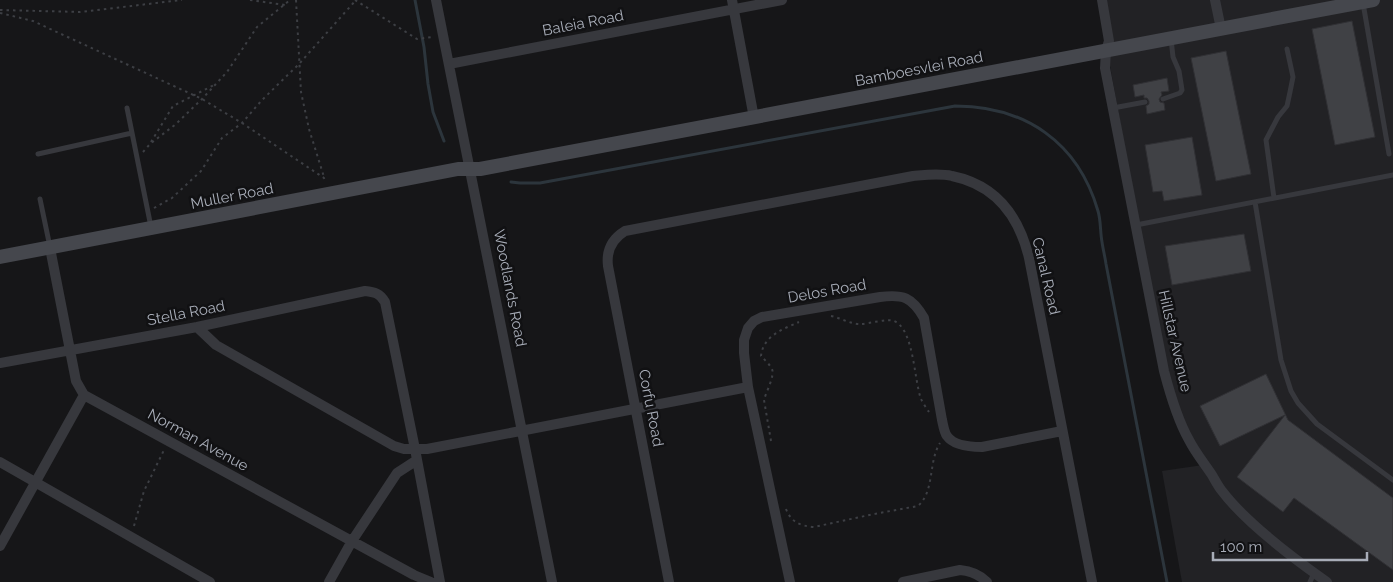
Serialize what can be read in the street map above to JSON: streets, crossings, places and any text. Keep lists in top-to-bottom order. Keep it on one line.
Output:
{"streets":{"street":["Baleia Road","Bamboesvlei Road","Muller Road","Canal Road","Woodlands Road","Delos Road","Stella Road","Hillstar Avenue","Corfu Road","Norman Avenue"]},"crossings":[["Baleia Road","Woodlands Road"],["Bamboesvlei Road","Muller Road"],["Bamboesvlei Road","Woodlands Road"],["Bamboesvlei Road","Hillstar Avenue"],["Muller Road","Woodlands Road"],["Canal Road","Corfu Road"]],"scale_bar":"100 m"}
